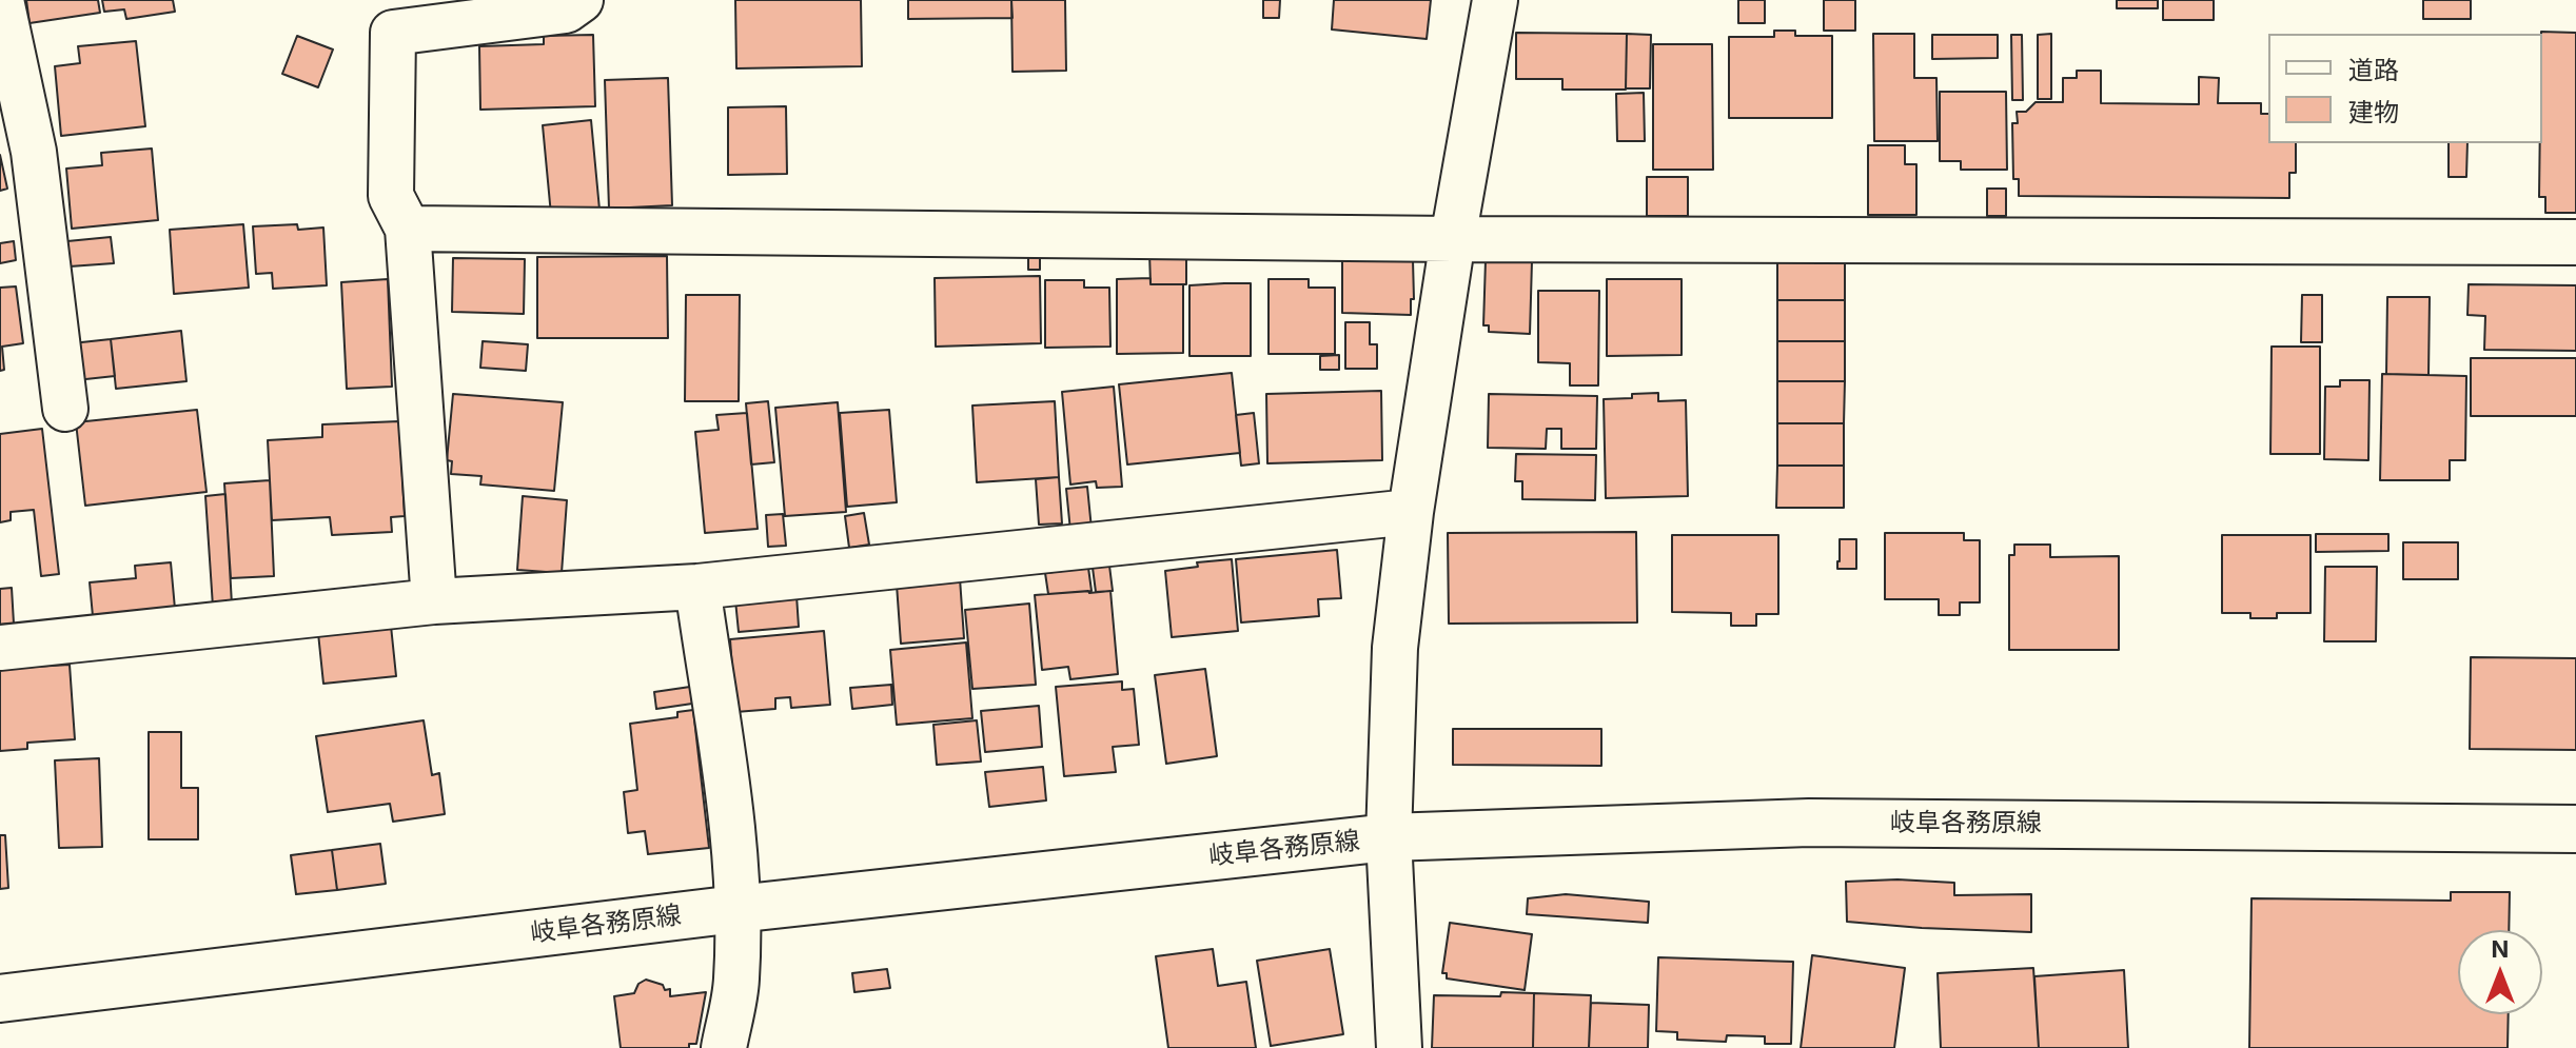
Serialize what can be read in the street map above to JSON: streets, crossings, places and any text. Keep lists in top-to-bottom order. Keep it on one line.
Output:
{"streets":{"main road":["岐阜各務原線"]},"legend":["道路","建物"],"north":"top"}
